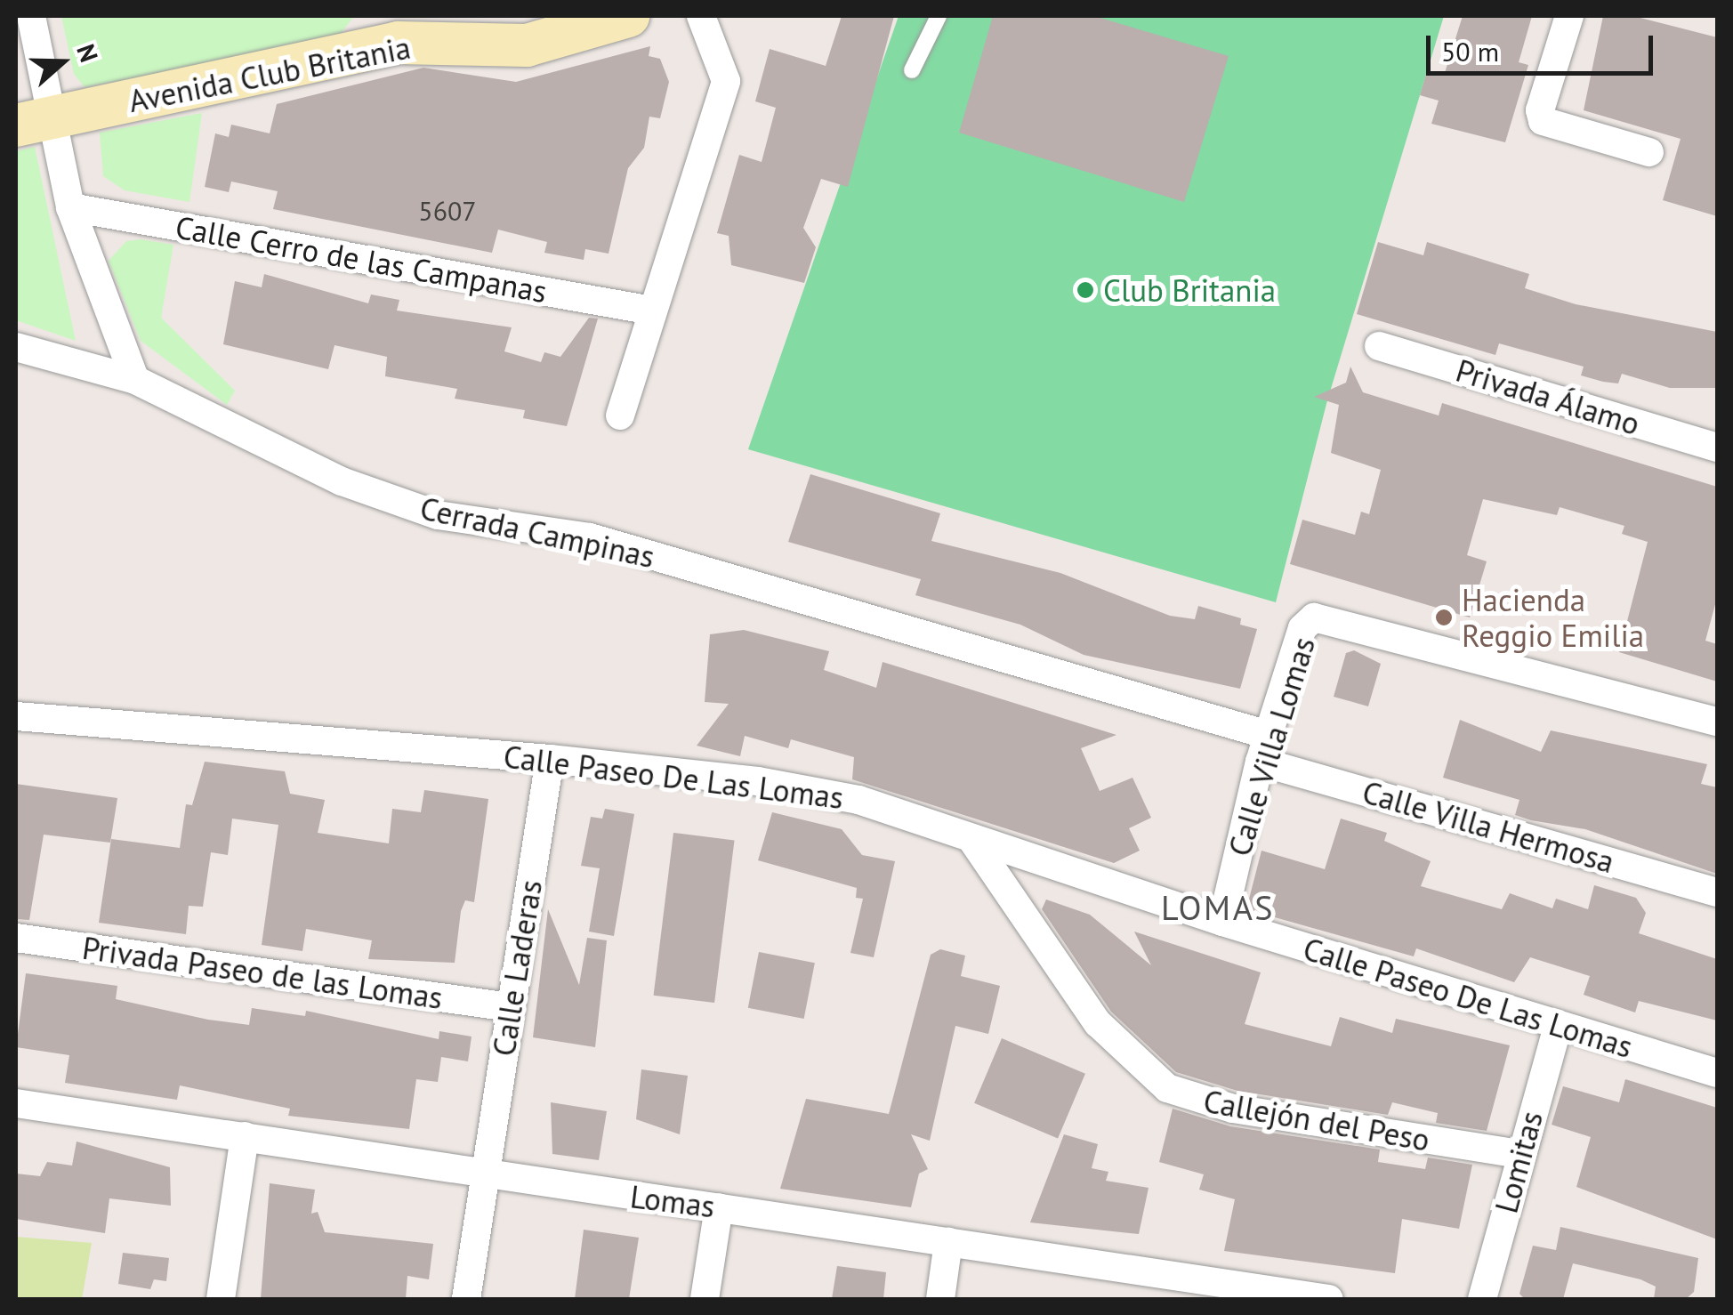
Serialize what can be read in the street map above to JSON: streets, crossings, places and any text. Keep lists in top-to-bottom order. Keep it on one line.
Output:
{"streets":{"main road":["Avenida Club Britania"],"street":["Calle Cerro de las Campanas","Privada Álamo","Cerrada Campinas","Calle Villa Lomas","Calle Paseo De Las Lomas","Calle Villa Hermosa","Calle Laderas","Privada Paseo de las Lomas","Callejón del Peso","Lomitas","Lomas"]},"crossings":[["Cerrada Campinas","Calle Villa Lomas"],["Cerrada Campinas","Calle Villa Hermosa"],["Calle Villa Lomas","Calle Paseo De Las Lomas"],["Calle Villa Lomas","Calle Villa Hermosa"],["Calle Paseo De Las Lomas","Calle Laderas"],["Calle Paseo De Las Lomas","Callejón del Peso"],["Calle Paseo De Las Lomas","Lomitas"],["Calle Laderas","Privada Paseo de las Lomas"],["Calle Laderas","Lomas"],["Callejón del Peso","Lomitas"]],"districts":["LOMAS"],"places":["Club Britania","Hacienda Reggio Emilia"],"house_numbers":["5607"],"scale_bar":"50 m","north":"right"}
